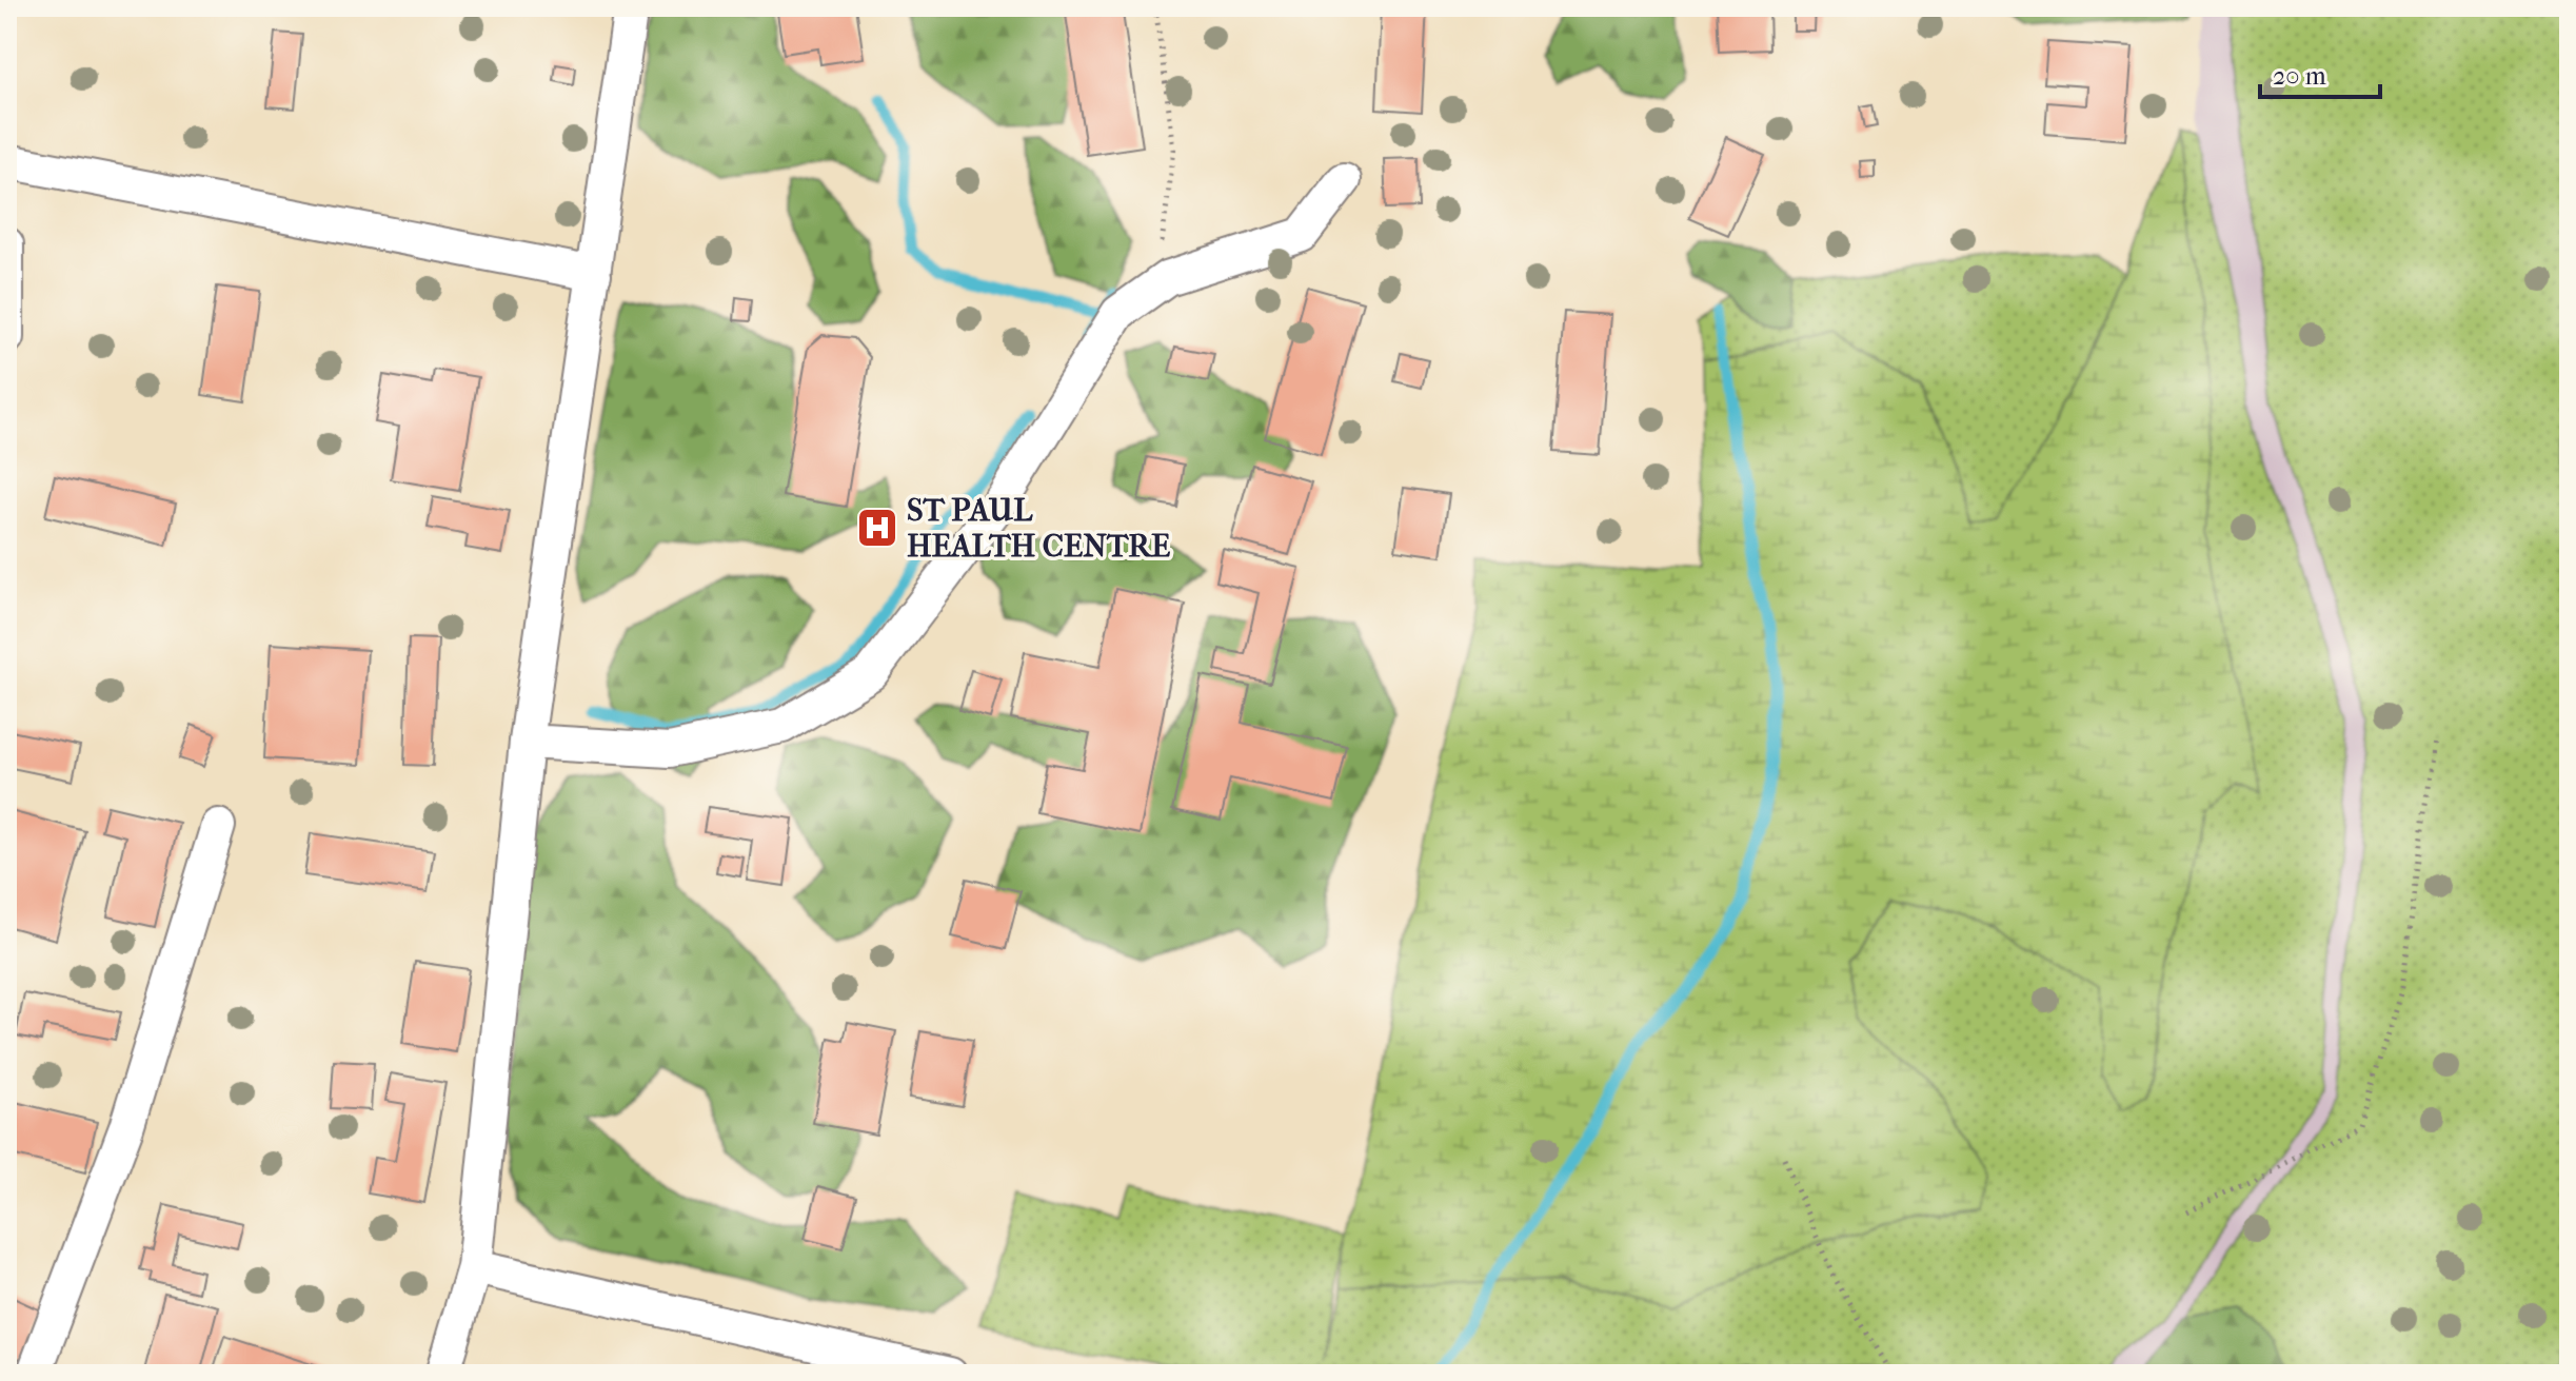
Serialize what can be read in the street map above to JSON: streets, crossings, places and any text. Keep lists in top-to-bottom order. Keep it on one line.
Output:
{"places":{"hospital":["ST PAUL HEALTH CENTRE"]},"scale_bar":"20 m"}
